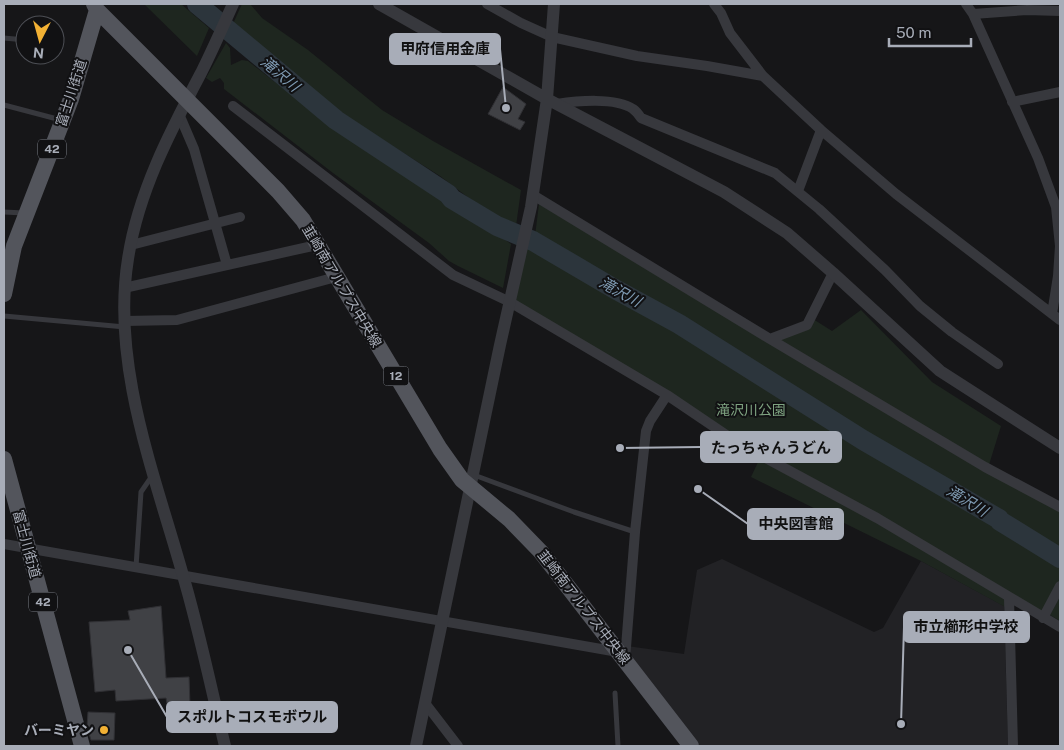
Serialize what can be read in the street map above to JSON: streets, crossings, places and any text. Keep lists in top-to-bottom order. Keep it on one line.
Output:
{"streets":{"main road":["富士川街道","42","韮崎南アルプス中央線","12"]},"crossings":[["富士川街道","韮崎南アルプス中央線"]],"water":["滝沢川"],"parks":["滝沢川公園"],"places":["甲府信用金庫","たっちゃんうどん","中央図書館","スポルトコスモボウル","市立櫛形中学校","バーミヤン"],"scale_bar":"50 m","north":"bottom"}
